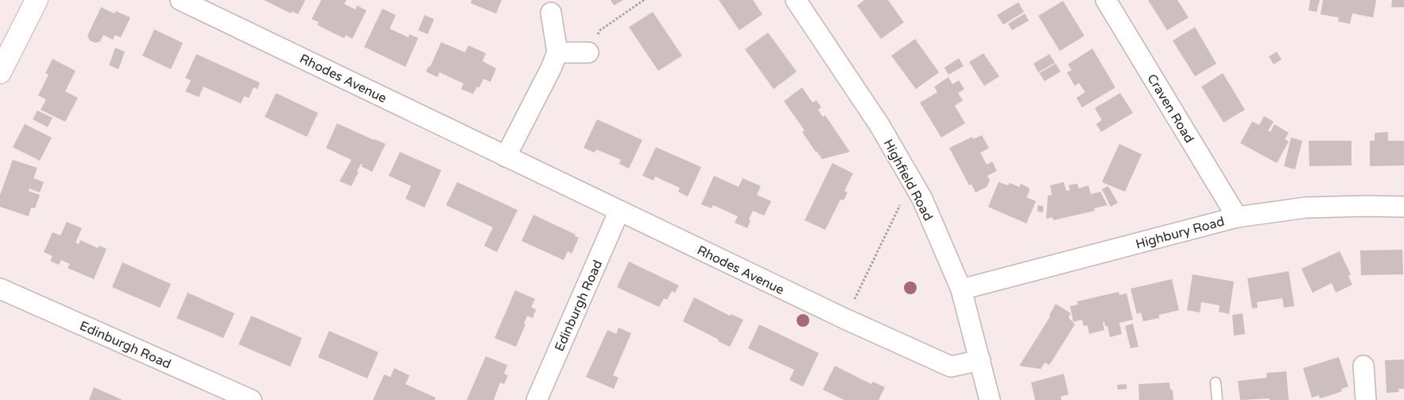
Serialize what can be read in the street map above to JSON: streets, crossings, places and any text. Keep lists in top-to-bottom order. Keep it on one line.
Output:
{"streets":{"street":["Rhodes Avenue","Craven Road","Highfield Road","Highbury Road","Edinburgh Road"]},"crossings":[["Rhodes Avenue","Highfield Road"],["Rhodes Avenue","Edinburgh Road"],["Craven Road","Highbury Road"],["Highfield Road","Highbury Road"]]}
